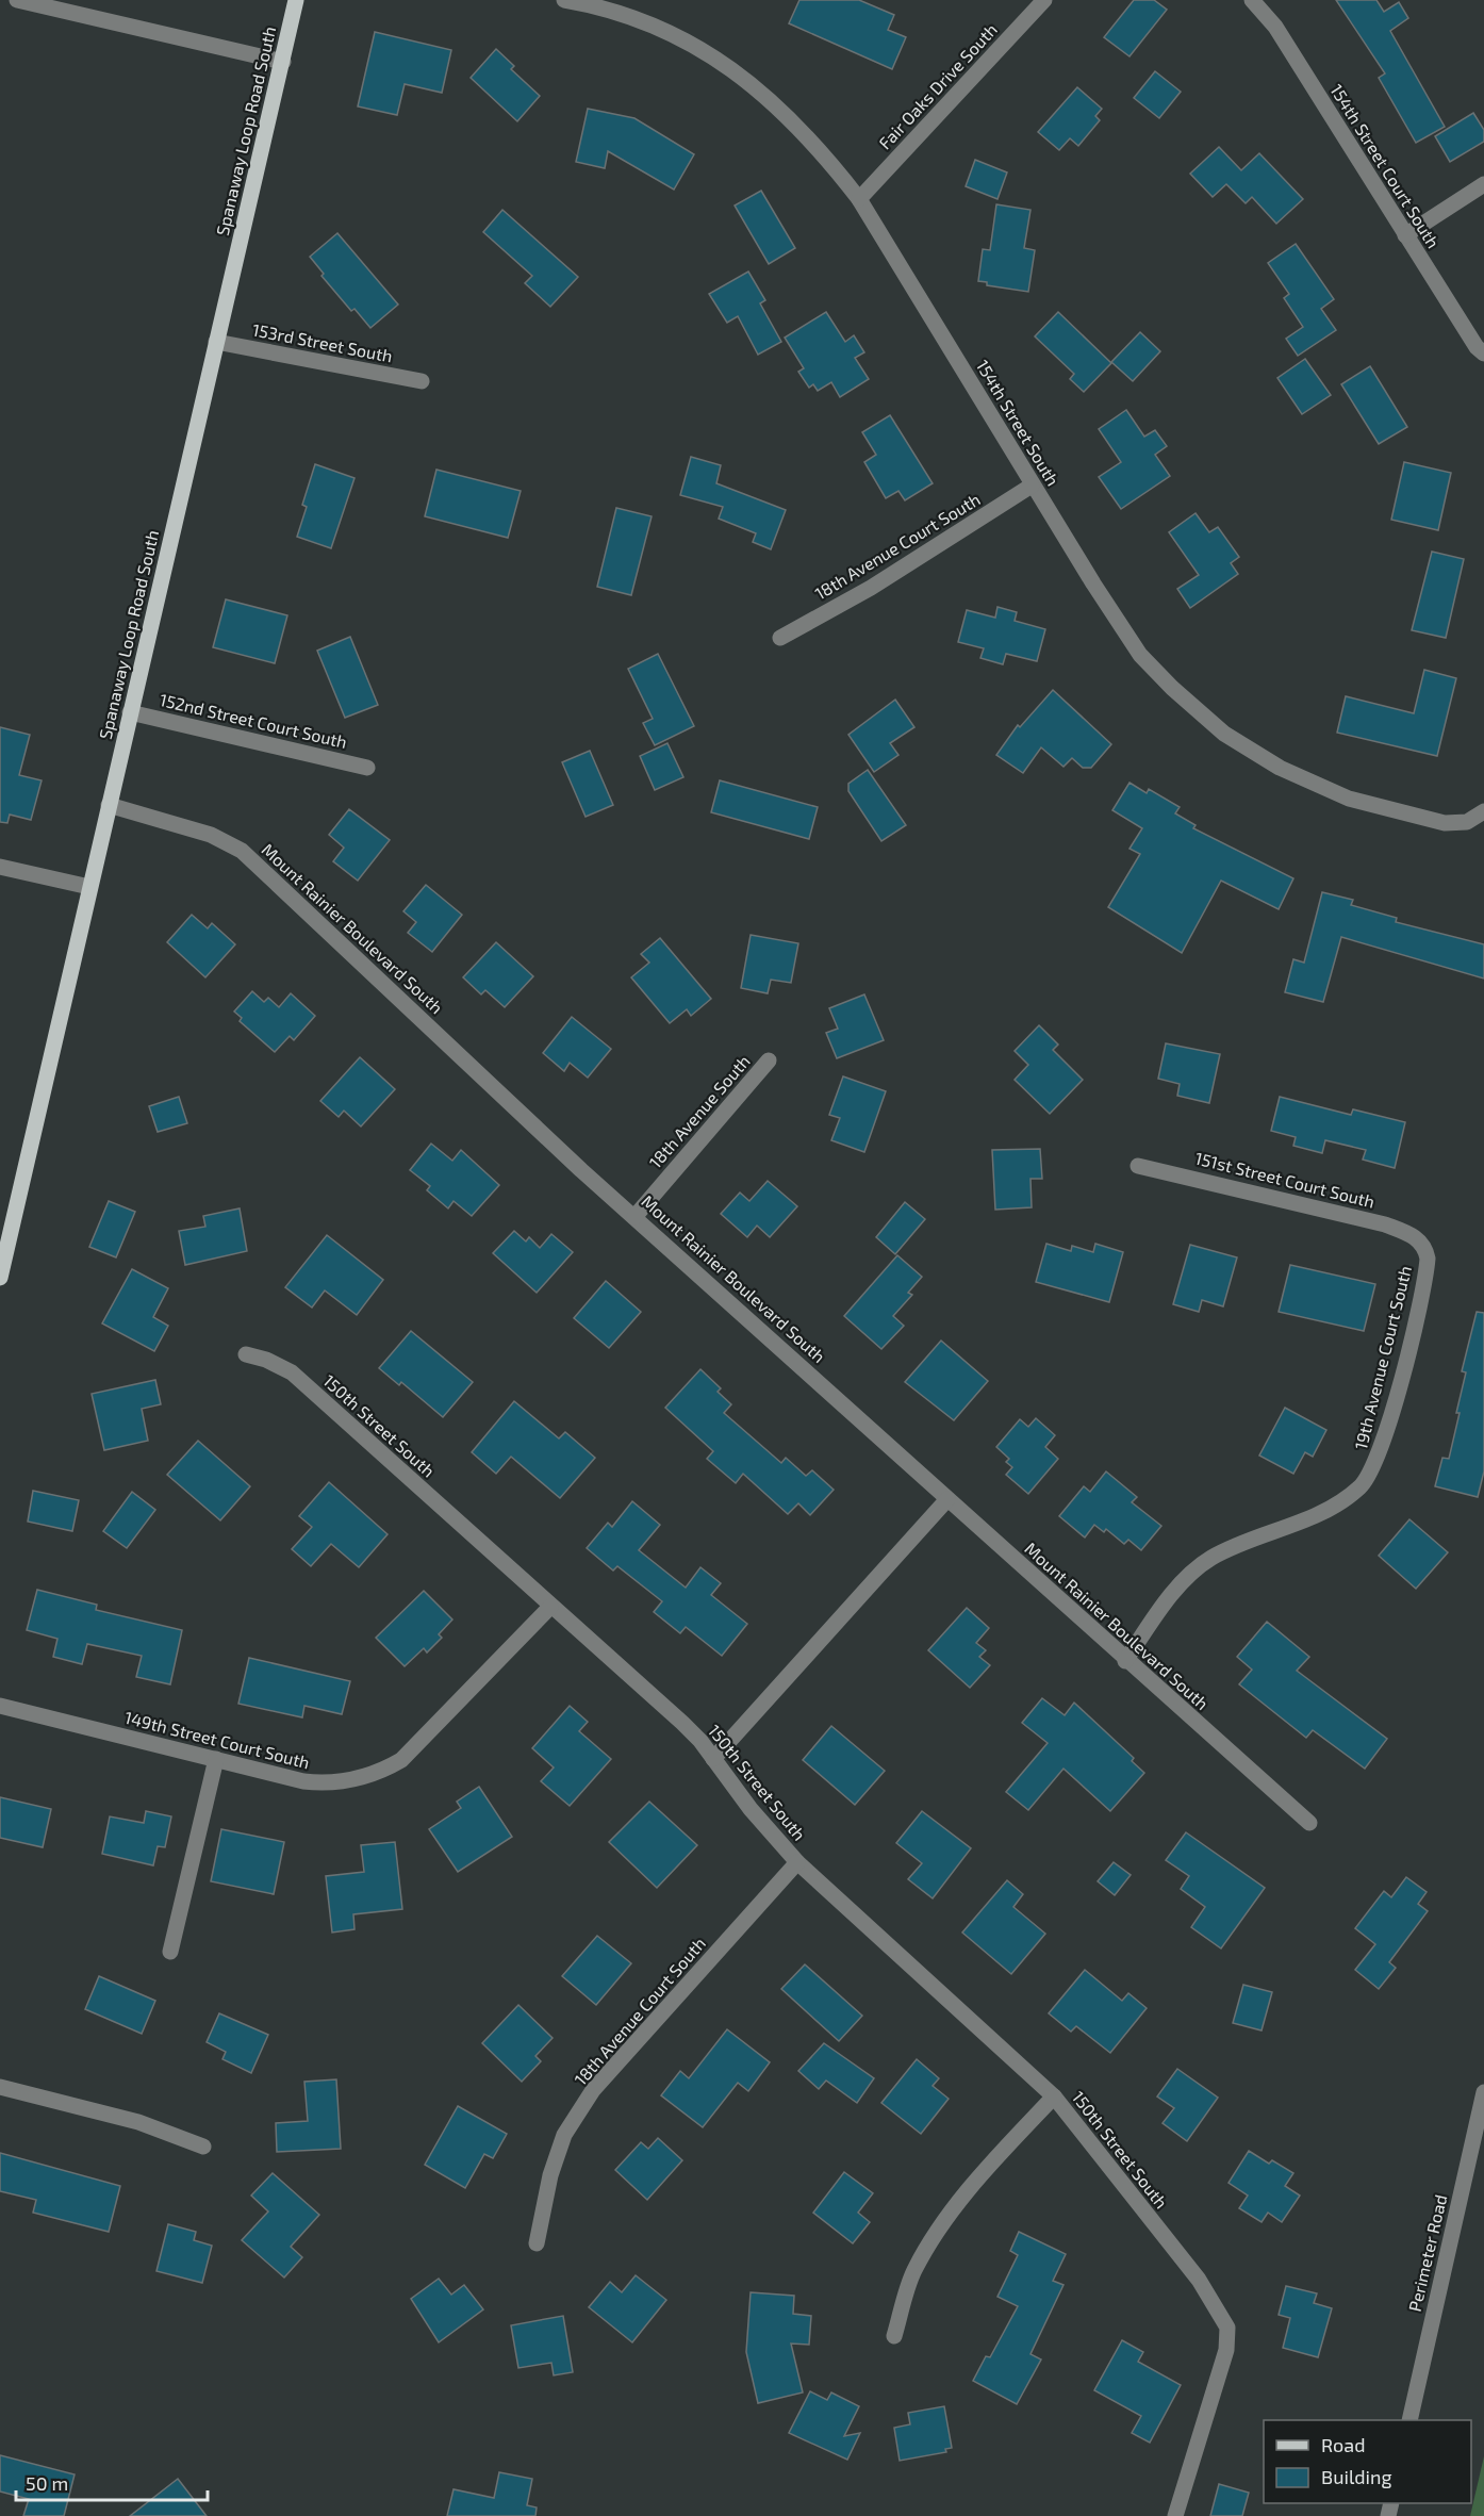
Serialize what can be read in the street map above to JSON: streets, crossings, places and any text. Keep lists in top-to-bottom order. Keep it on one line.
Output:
{"streets":{"main road":["Spanaway Loop Road South"],"street":["Fair Oaks Drive South","154th Street Court South","153rd Street South","154th Street South","18th Avenue Court South","152nd Street Court South","Mount Rainier Boulevard South","18th Avenue South","151st Street Court South","19th Avenue Court South","150th Street South","149th Street Court South","Perimeter Road"]},"crossings":[["Fair Oaks Drive South","154th Street South"],["Spanaway Loop Road South","153rd Street South"],["Spanaway Loop Road South","152nd Street Court South"],["Spanaway Loop Road South","Mount Rainier Boulevard South"],["154th Street South","18th Avenue Court South"],["18th Avenue Court South","150th Street South"],["Mount Rainier Boulevard South","18th Avenue South"],["Mount Rainier Boulevard South","19th Avenue Court South"],["151st Street Court South","19th Avenue Court South"],["150th Street South","149th Street Court South"]],"legend":["Road","Building"],"scale_bar":"50 m"}
